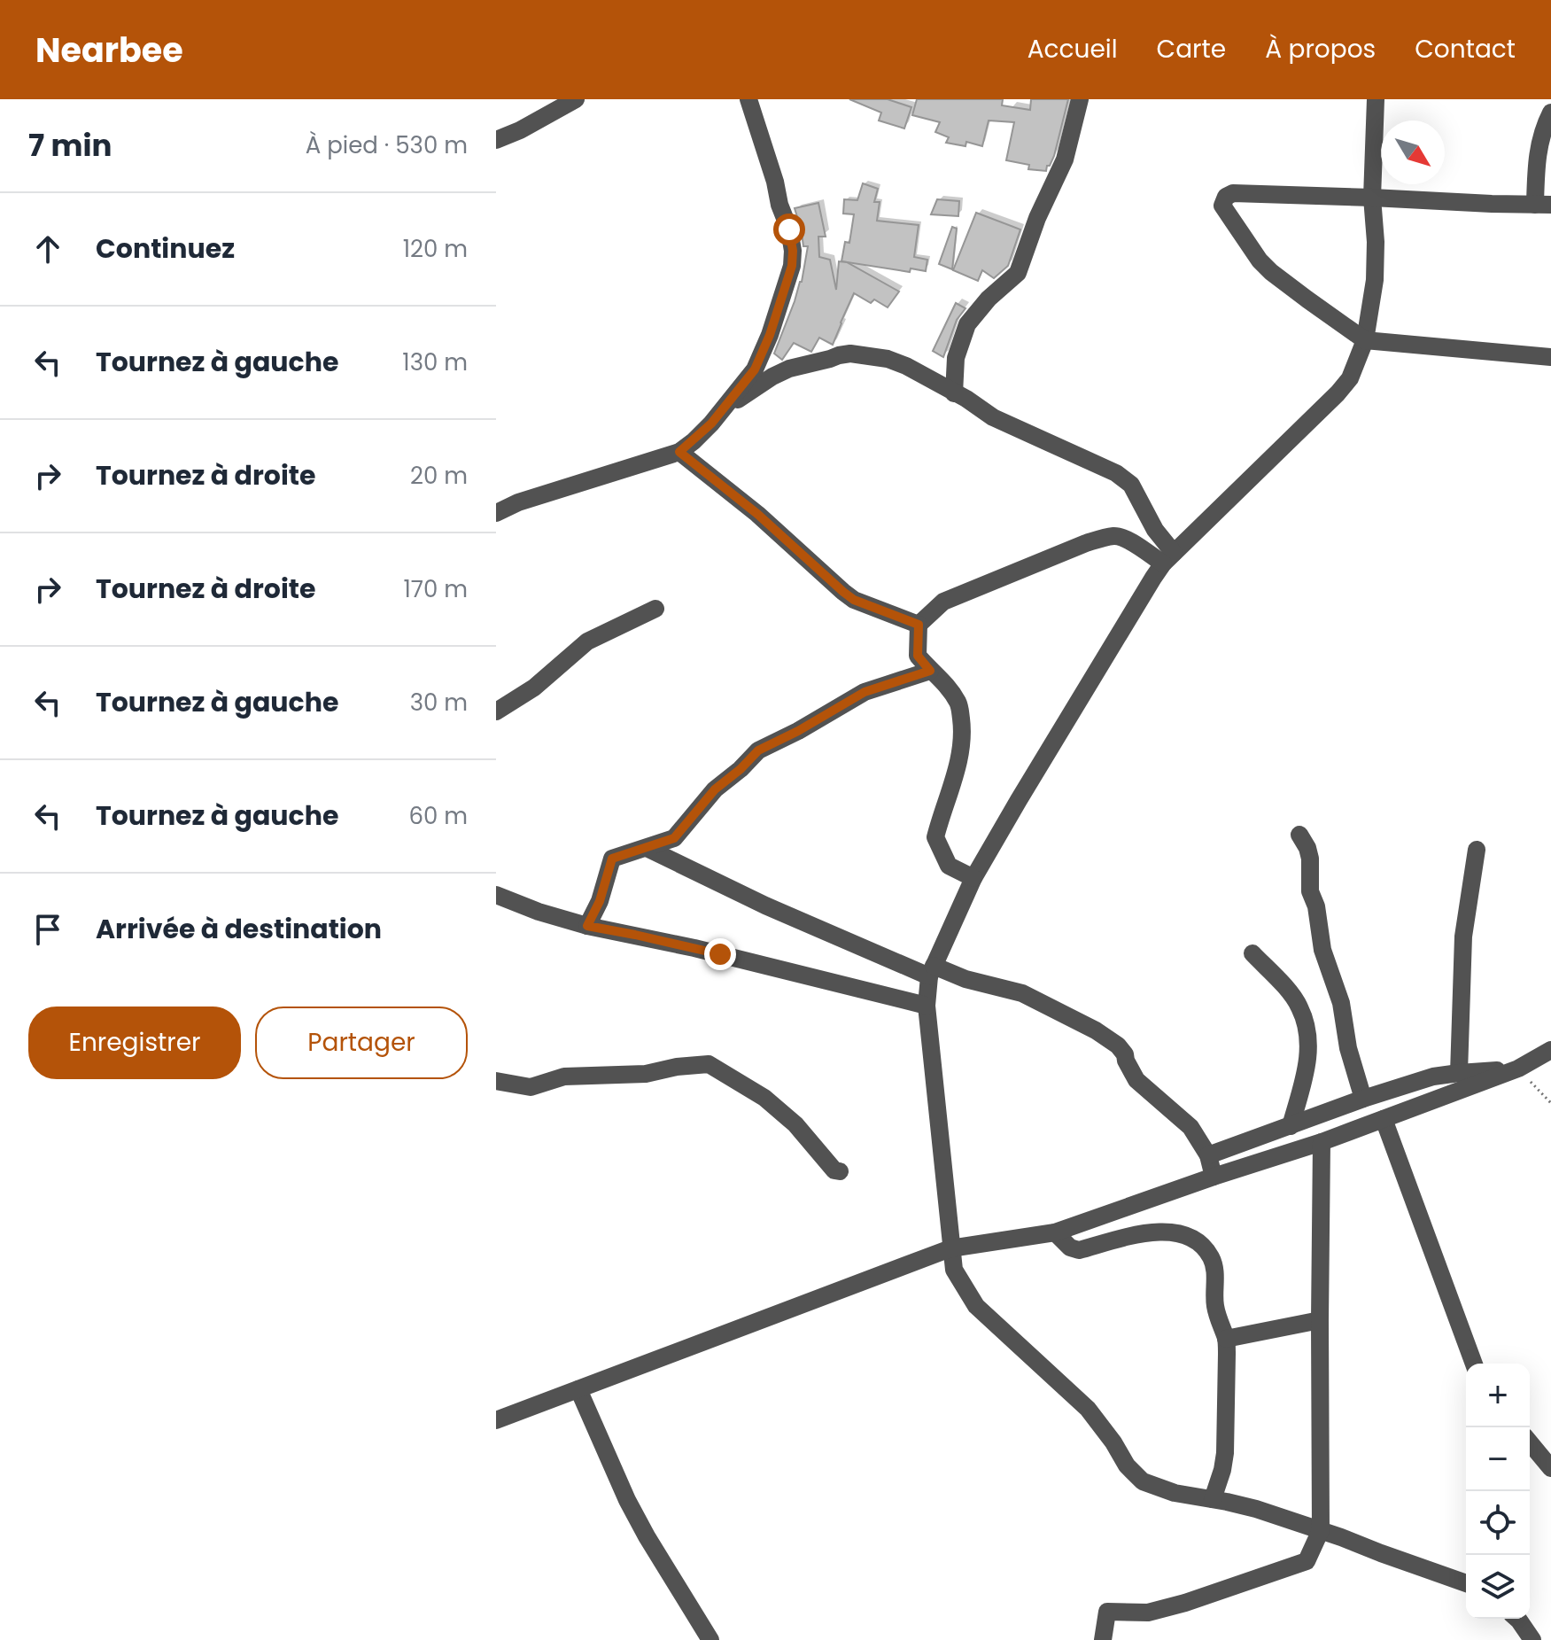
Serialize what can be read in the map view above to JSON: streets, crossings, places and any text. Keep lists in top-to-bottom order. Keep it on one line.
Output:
{"north":"bottom right","page":{"header":"Nearbee","nav":["Accueil","Carte","À propos","Contact"],"heading":["7 min","À pied · 530 m"],"list":[["Continuez","120 m"],["Tournez à gauche","130 m"],["Tournez à droite","20 m"],["Tournez à droite","170 m"],["Tournez à gauche","30 m"],["Tournez à gauche","60 m"],"Arrivée à destination"],"buttons":["Enregistrer","Partager"],"map_buttons":["+","−"]}}
